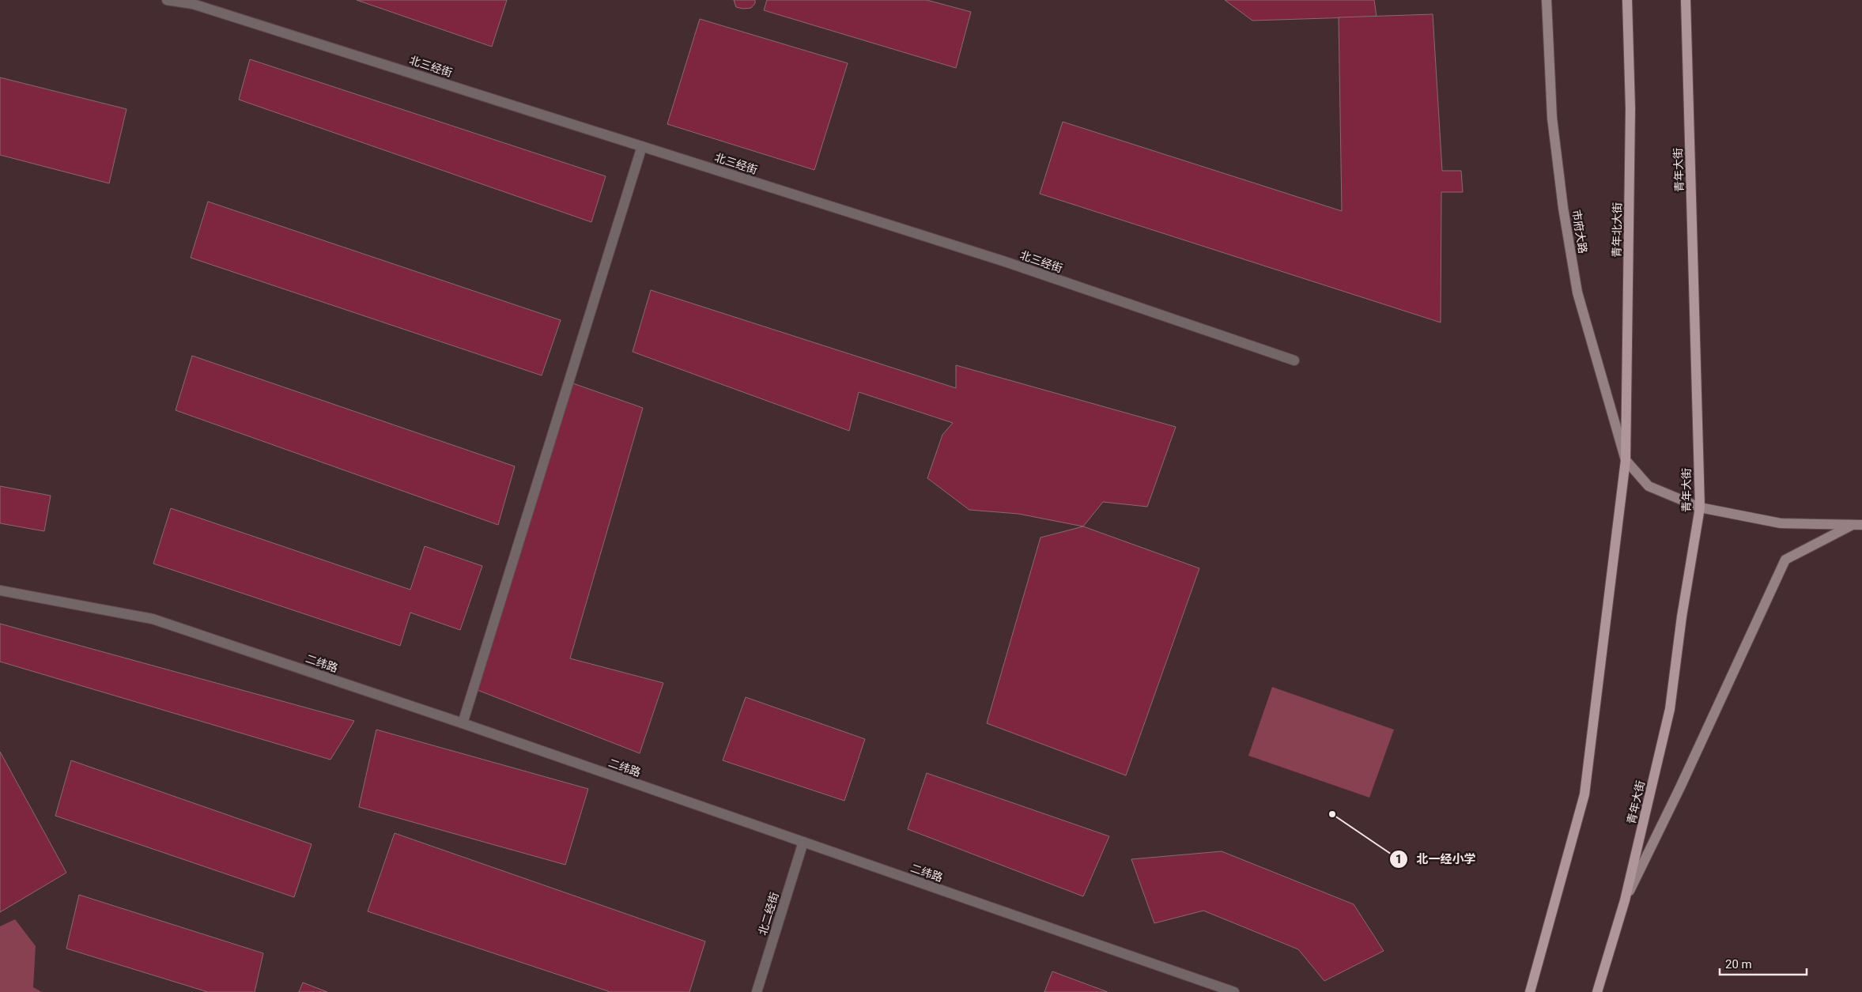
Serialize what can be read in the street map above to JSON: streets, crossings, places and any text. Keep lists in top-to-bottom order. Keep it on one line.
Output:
{"streets":{"main road":["青年大街","青年北大街","市府大路"],"street":["北三经街","二纬路","北二经街"]},"crossings":[["青年北大街","市府大路"],["二纬路","北二经街"]],"places":["北一经小学"],"scale_bar":"20 m"}
